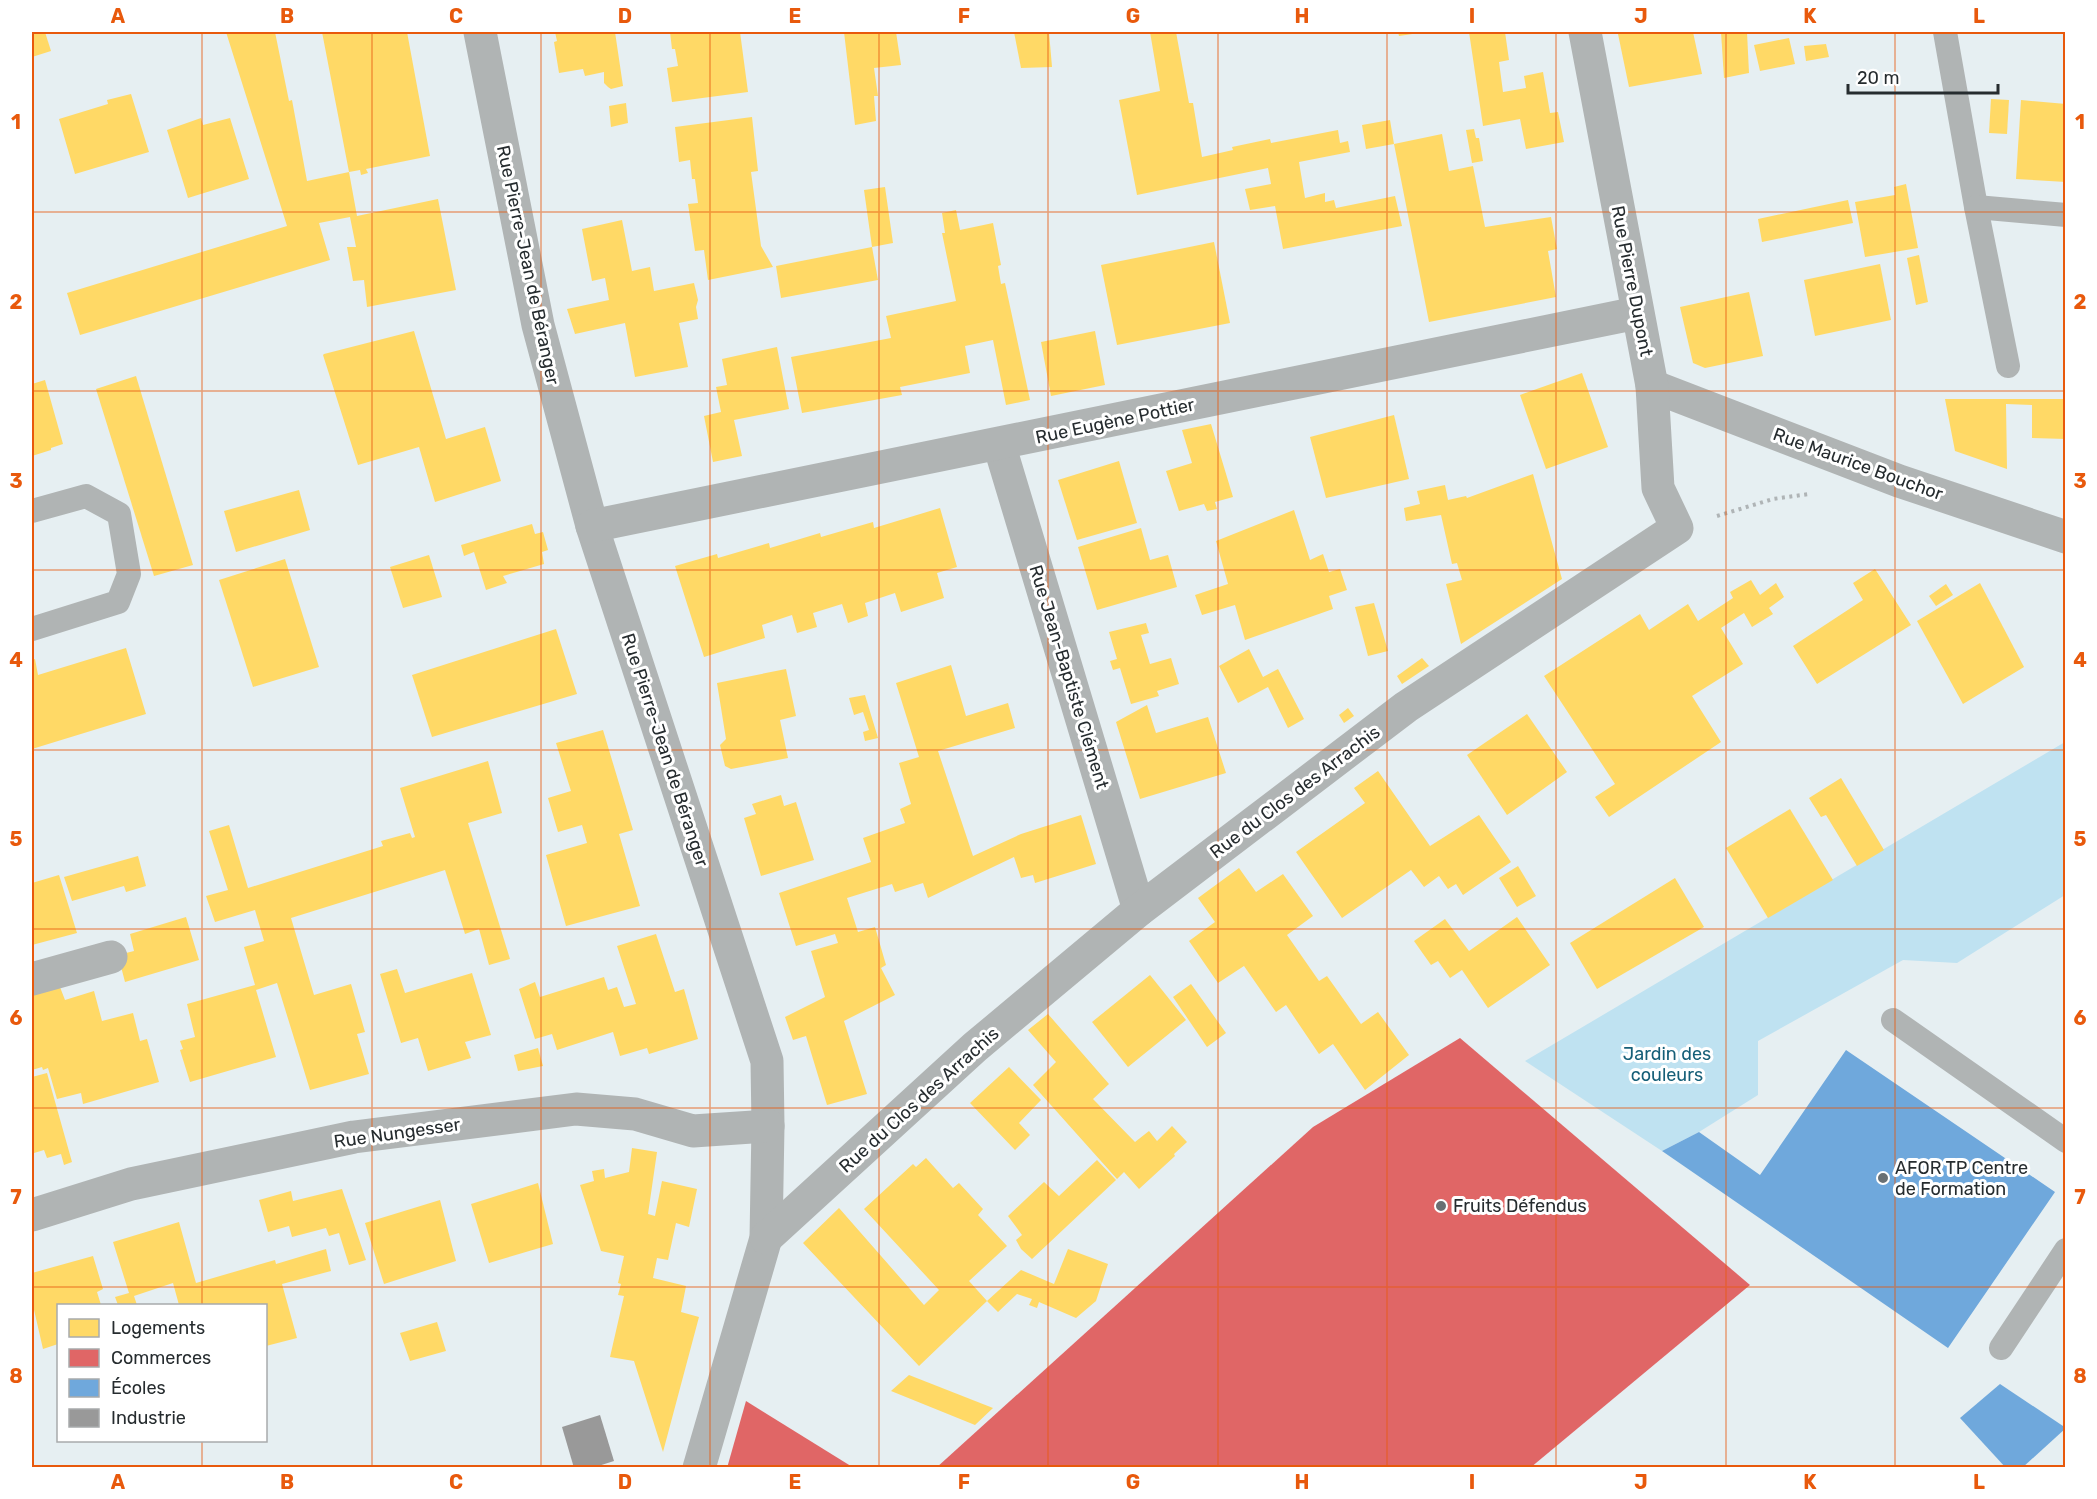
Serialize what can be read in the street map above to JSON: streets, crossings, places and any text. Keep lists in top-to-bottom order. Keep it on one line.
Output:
{"streets":{"street":["Rue Pierre-Jean de Béranger","Rue Pierre Dupont","Rue Eugène Pottier","Rue Maurice Bouchor","Rue Jean-Baptiste Clément","Rue du Clos des Arrachis","Rue Nungesser"]},"crossings":[["Rue Pierre-Jean de Béranger","Rue Eugène Pottier"],["Rue Pierre-Jean de Béranger","Rue du Clos des Arrachis"],["Rue Pierre-Jean de Béranger","Rue Nungesser"],["Rue Pierre Dupont","Rue Eugène Pottier"],["Rue Pierre Dupont","Rue Maurice Bouchor"],["Rue Pierre Dupont","Rue du Clos des Arrachis"],["Rue Eugène Pottier","Rue Jean-Baptiste Clément"],["Rue Jean-Baptiste Clément","Rue du Clos des Arrachis"]],"parks":["Jardin des couleurs"],"places":["AFOR TP Centre de Formation","Fruits Défendus"],"legend":["Logements","Commerces","Écoles","Industrie"],"scale_bar":"20 m","grid":{"columns":["A","B","C","D","E","F","G","H","I","J","K","L"],"rows":["1","2","3","4","5","6","7","8"]}}
